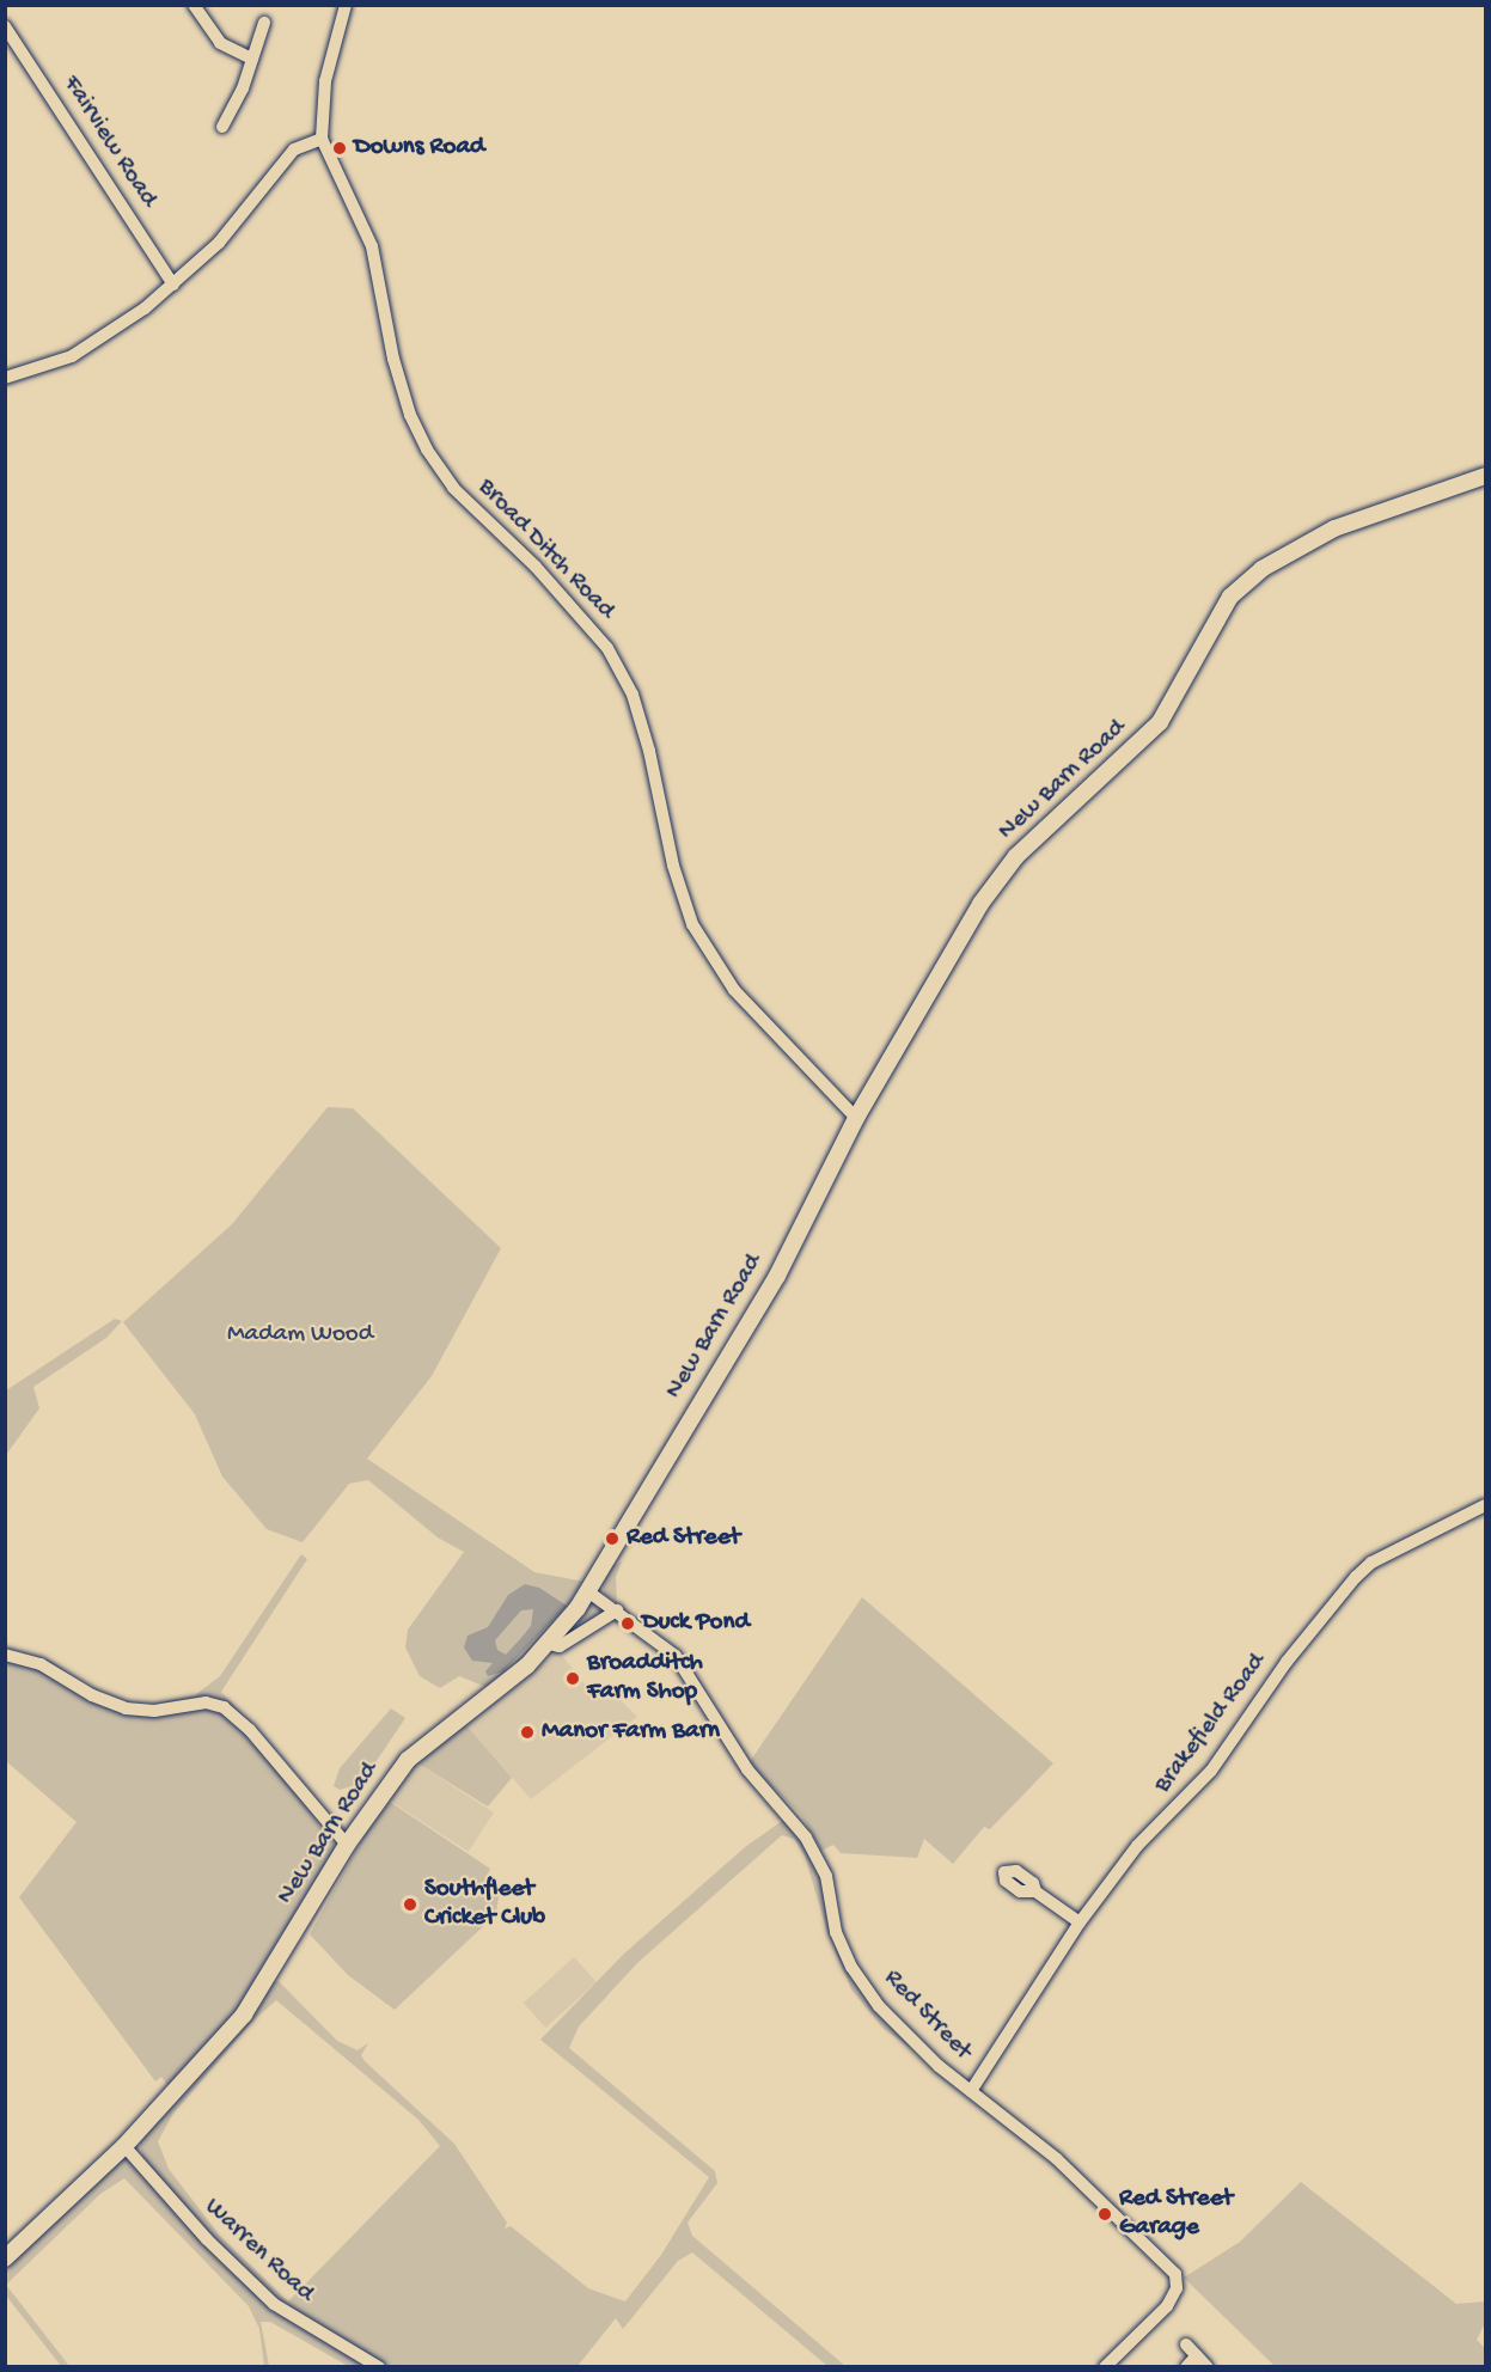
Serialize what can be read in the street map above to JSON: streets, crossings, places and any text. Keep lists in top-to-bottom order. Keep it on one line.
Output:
{"streets":{"street":["Fairview Road","Broad Ditch Road","New Barn Road","Brakefield Road","Red Street","Warren Road"]},"crossings":[["Broad Ditch Road","New Barn Road"],["New Barn Road","Red Street"],["New Barn Road","Warren Road"],["Brakefield Road","Red Street"]],"parks":["Madam Wood"],"places":["Downs Road","Red Street","Duck Pond","Broadditch Farm Shop","Manor Farm Barn","Southfleet Cricket Club","Red Street Garage"]}
